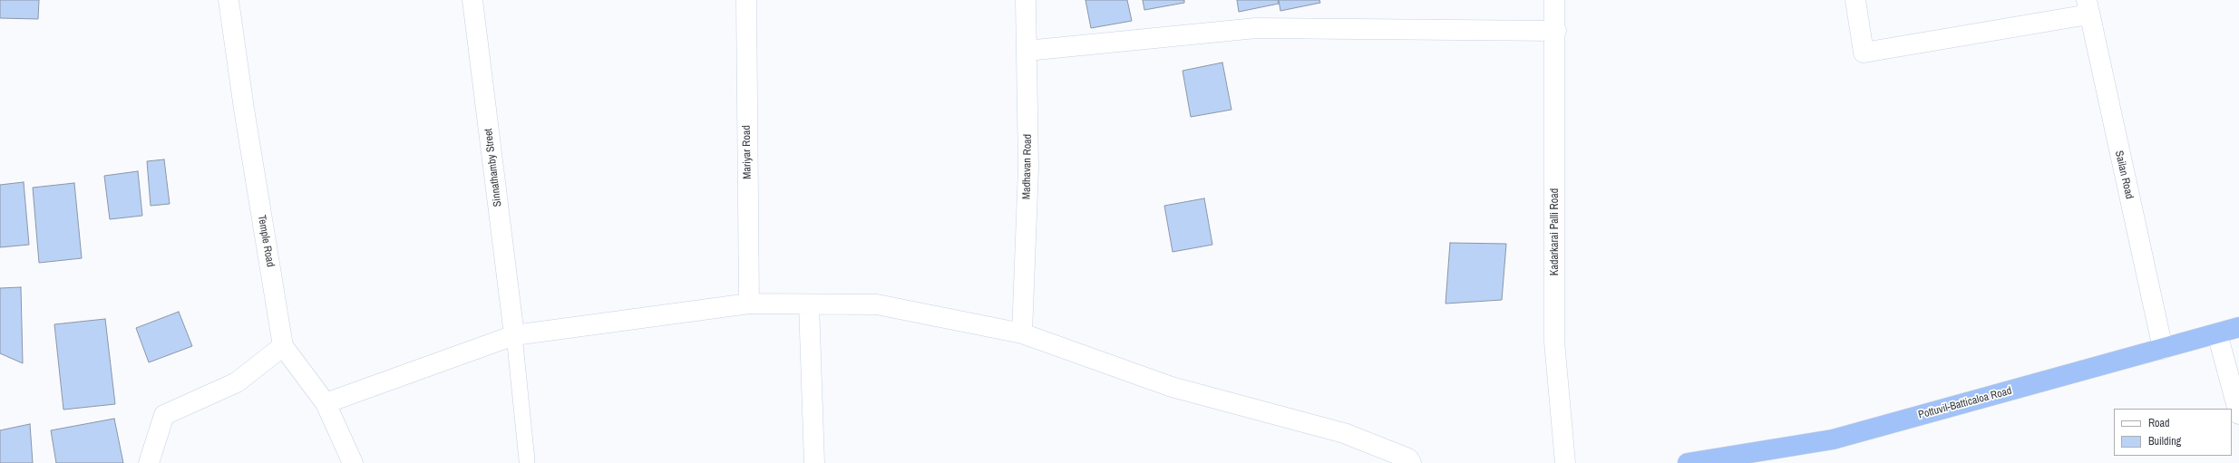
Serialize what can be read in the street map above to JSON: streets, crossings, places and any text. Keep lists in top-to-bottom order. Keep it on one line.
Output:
{"streets":{"highway":["Pottuvil-Batticaloa Road"],"street":["Mariyar Road","Madhavan Road","Sinnathamby Street","Sailan Road","Kadarkarai Palli Road","Temple Road"]},"crossings":[["Sailan Road","Pottuvil-Batticaloa Road"]],"legend":["Road","Building"]}
